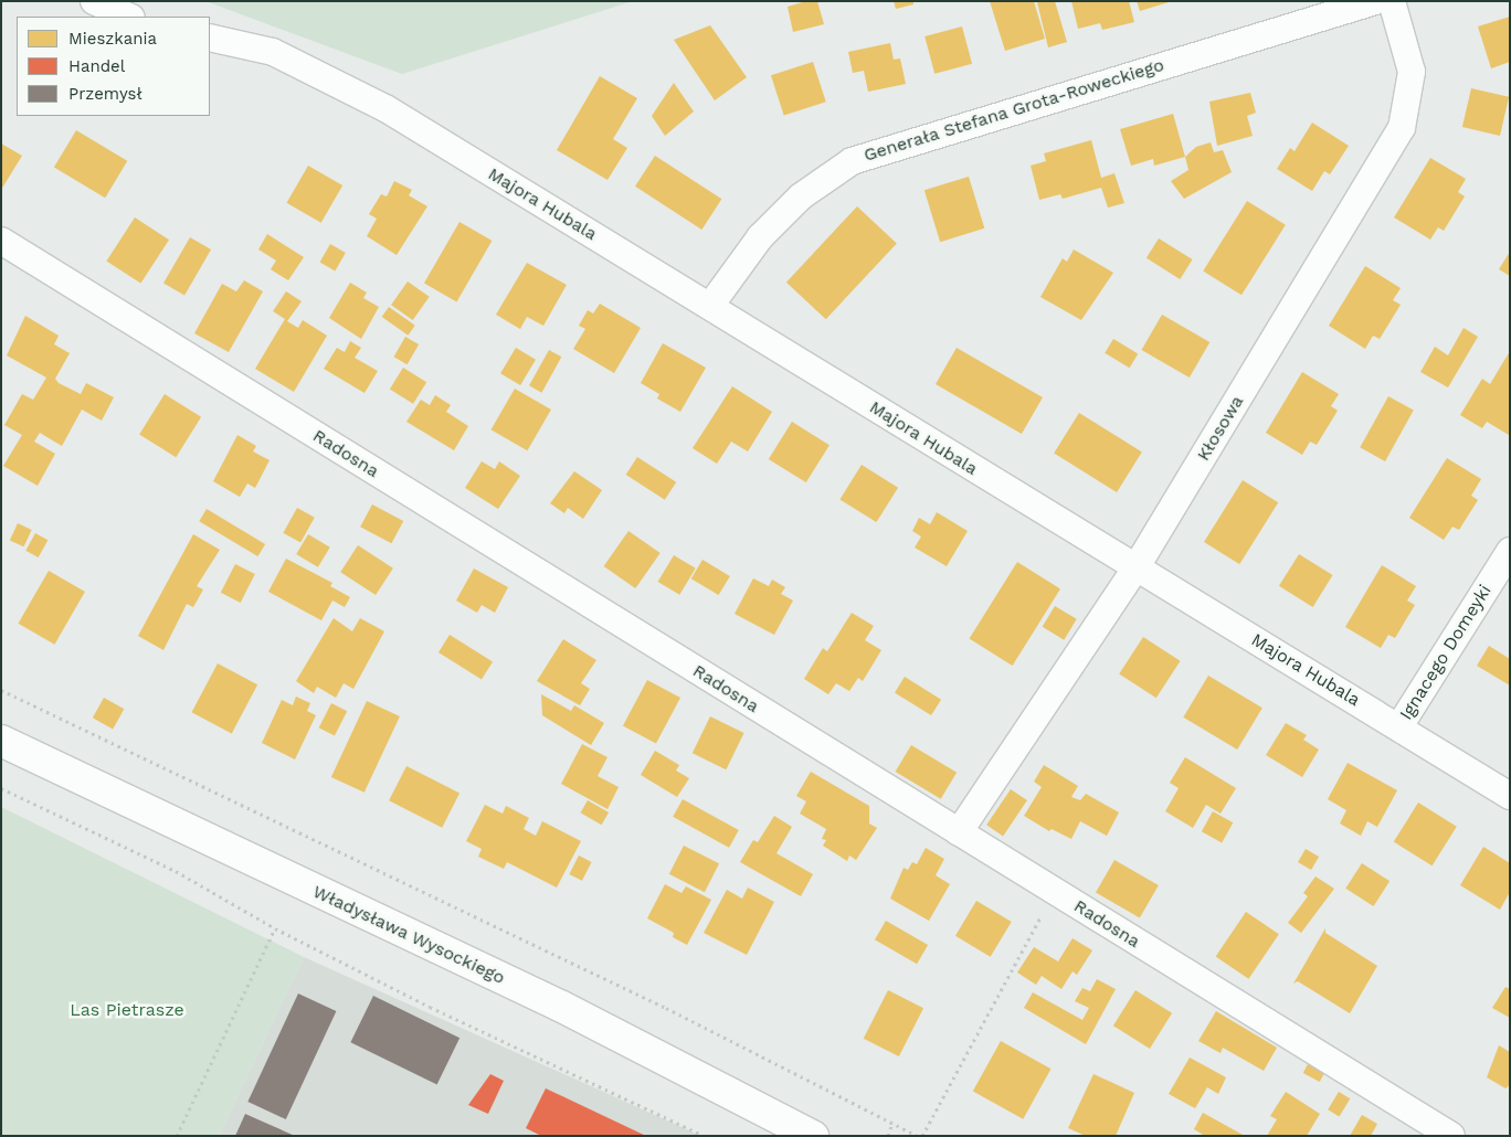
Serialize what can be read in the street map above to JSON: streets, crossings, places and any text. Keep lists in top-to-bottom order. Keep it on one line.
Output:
{"streets":{"street":["Generała Stefana Grota-Roweckiego","Majora Hubala","Kłosowa","Radosna","Ignacego Domeyki","Władysława Wysockiego"]},"crossings":[["Generała Stefana Grota-Roweckiego","Majora Hubala"],["Majora Hubala","Kłosowa"],["Majora Hubala","Ignacego Domeyki"],["Kłosowa","Radosna"]],"parks":["Las Pietrasze"],"legend":["Mieszkania","Handel","Przemysł"]}
